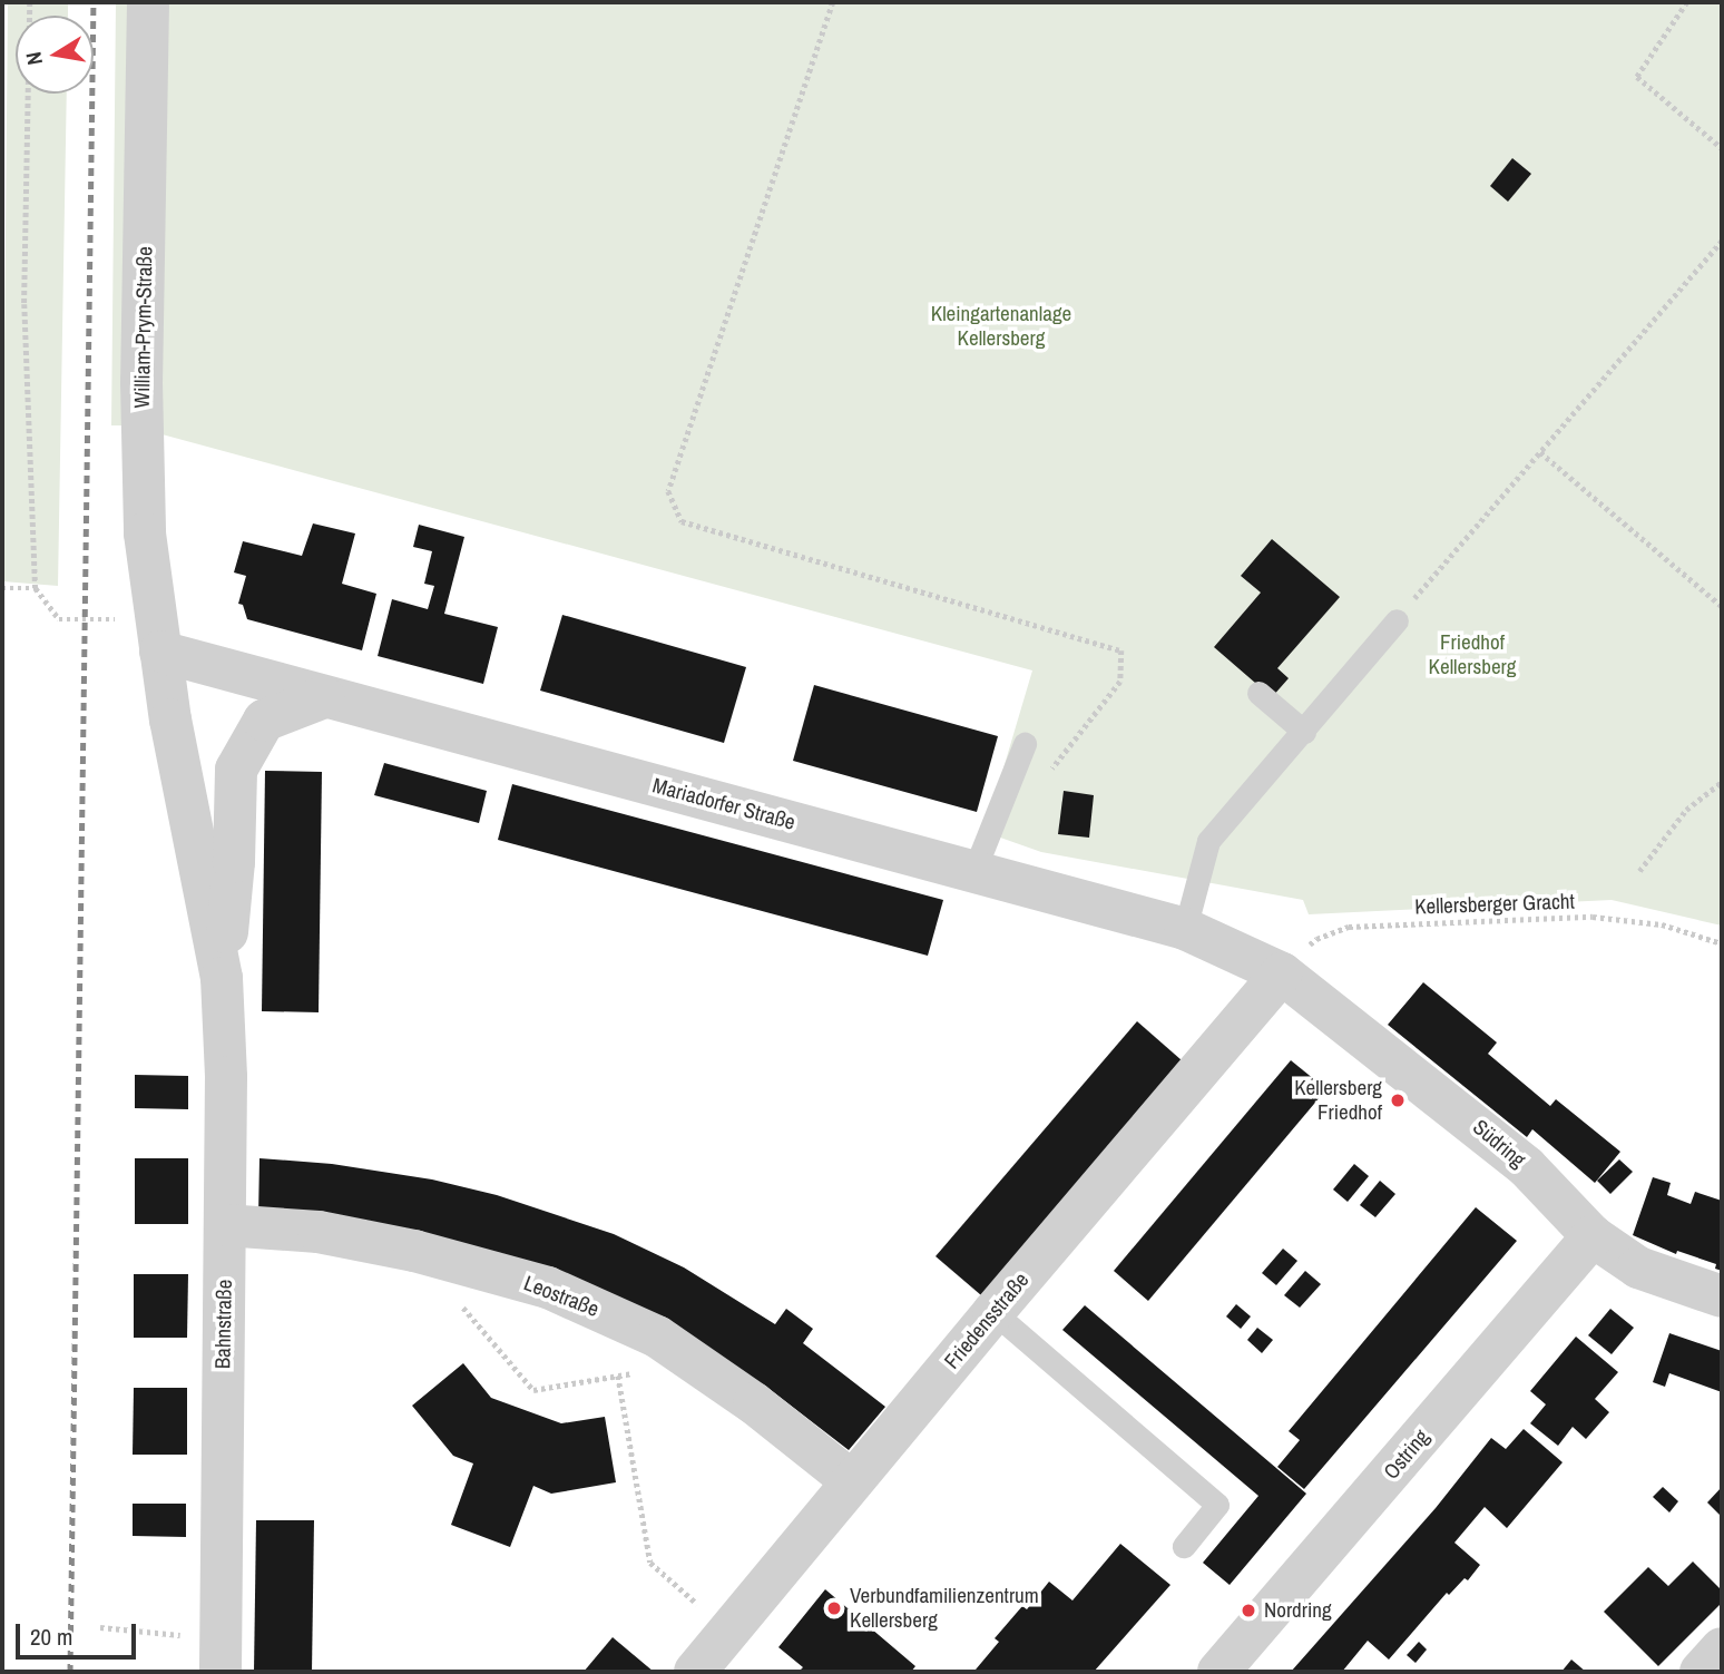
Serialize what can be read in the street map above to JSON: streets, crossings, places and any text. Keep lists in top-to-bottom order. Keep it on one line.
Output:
{"streets":{"street":["William-Prym-Straße","Mariadorfer Straße","Südring","Leostraße","Friedensstraße","Bahnstraße","Ostring"],"path":["Kellersberger Gracht"]},"crossings":[["William-Prym-Straße","Mariadorfer Straße"],["William-Prym-Straße","Bahnstraße"],["Mariadorfer Straße","Kellersberger Gracht"],["Mariadorfer Straße","Südring"],["Mariadorfer Straße","Friedensstraße"],["Mariadorfer Straße","Bahnstraße"],["Kellersberger Gracht","Südring"],["Kellersberger Gracht","Friedensstraße"],["Südring","Friedensstraße"],["Südring","Ostring"],["Leostraße","Friedensstraße"],["Leostraße","Bahnstraße"]],"parks":["Kleingartenanlage Kellersberg","Friedhof Kellersberg"],"places":["Kellersberg Friedhof","Verbundfamilienzentrum Kellersberg","Nordring"],"scale_bar":"20 m","north":"left"}
